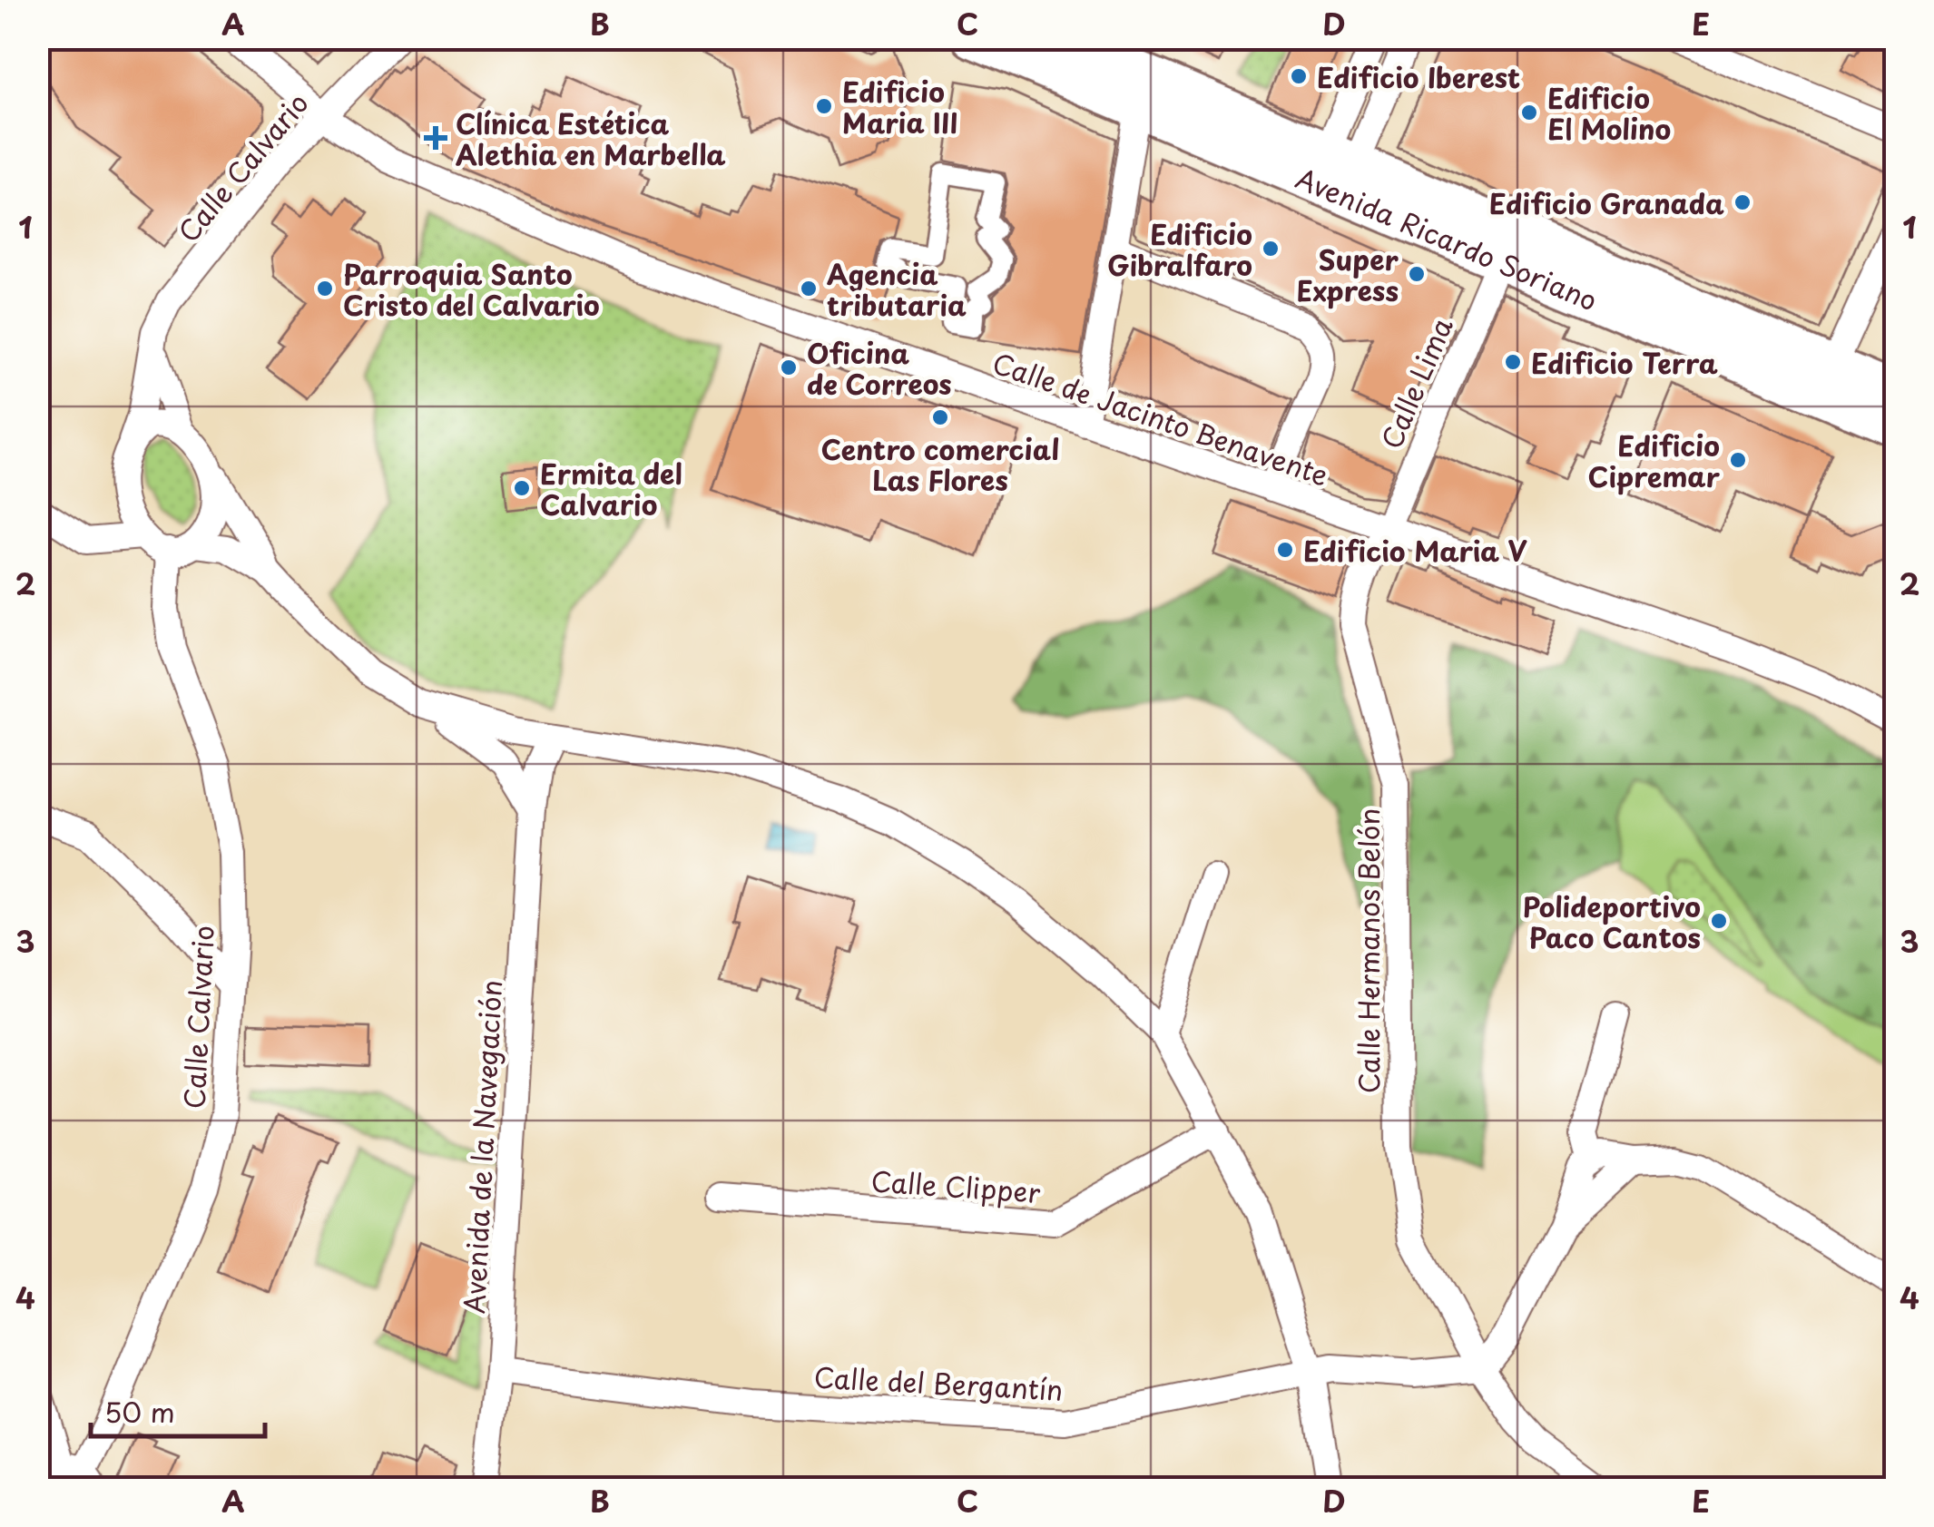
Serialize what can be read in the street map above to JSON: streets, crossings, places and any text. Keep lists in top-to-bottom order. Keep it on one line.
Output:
{"streets":{"main road":["Avenida Ricardo Soriano"],"street":["Calle Calvario","Calle Lima","Calle de Jacinto Benavente","Calle Hermanos Belón","Avenida de la Navegación","Calle Clipper","Calle del Bergantín"]},"crossings":[["Calle Calvario","Calle de Jacinto Benavente"],["Avenida Ricardo Soriano","Calle Lima"],["Calle Lima","Calle de Jacinto Benavente"],["Calle Lima","Calle Hermanos Belón"],["Calle de Jacinto Benavente","Calle Hermanos Belón"],["Calle Hermanos Belón","Calle del Bergantín"],["Avenida de la Navegación","Calle del Bergantín"]],"places":{"other":["Edificio Iberest","Edificio Maria III","Edificio El Molino","Edificio Granada","Edificio Gibralfaro","Super Express","Parroquia Santo Cristo del Calvario","Agencia tributaria","Edificio Terra","Oficina de Correos","Centro comercial Las Flores","Edificio Cipremar","Ermita del Calvario","Edificio Maria V","Polideportivo Paco Cantos"],"health":["Clínica Estética Alethia en Marbella"]},"scale_bar":"50 m","grid":{"columns":["A","B","C","D","E"],"rows":["1","2","3","4"]}}
